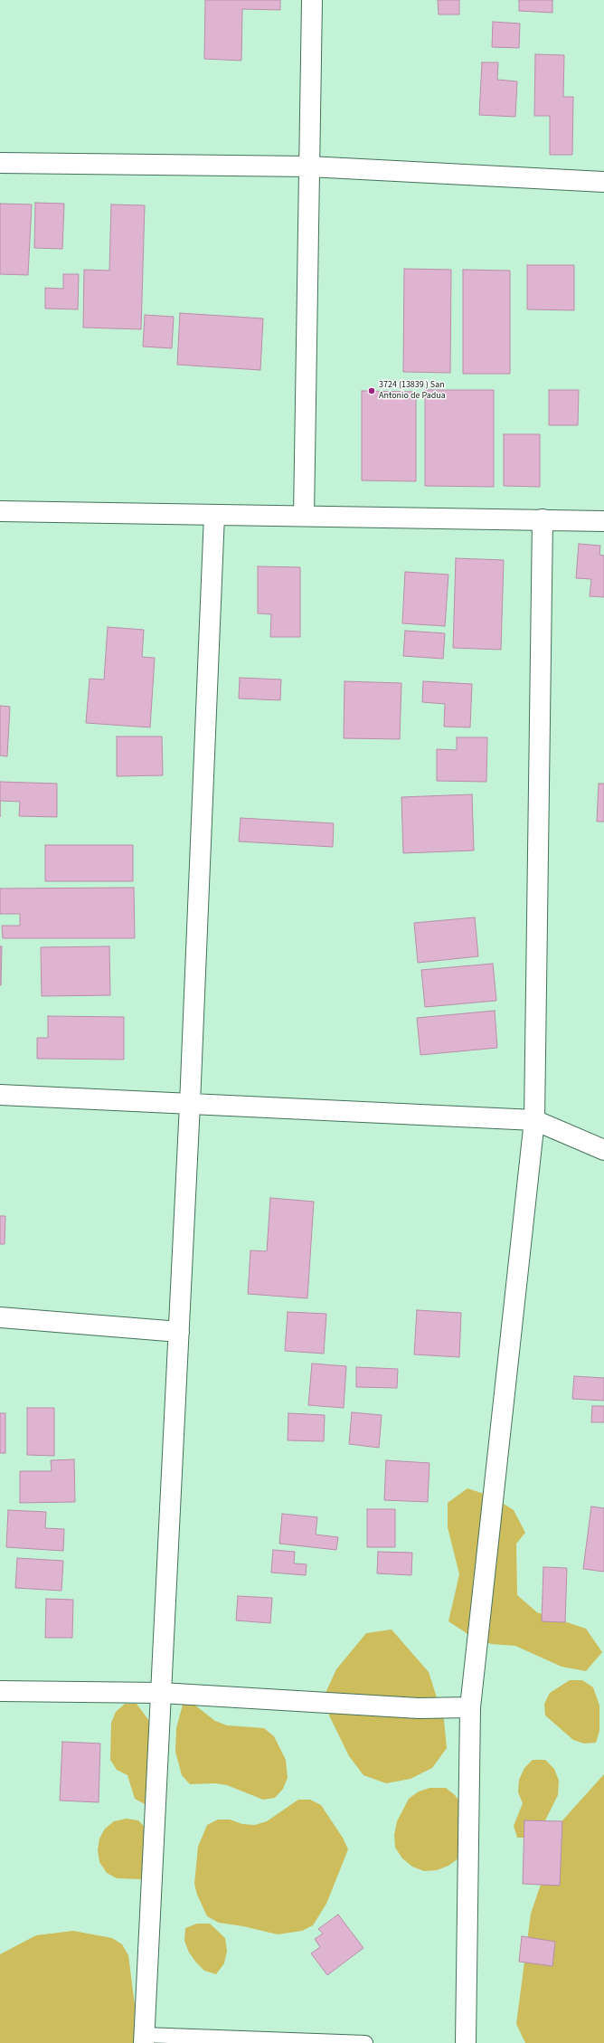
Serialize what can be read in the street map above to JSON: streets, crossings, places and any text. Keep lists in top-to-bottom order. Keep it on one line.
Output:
{"places":["3724 (13839 ) San Antonio de Padua"]}
